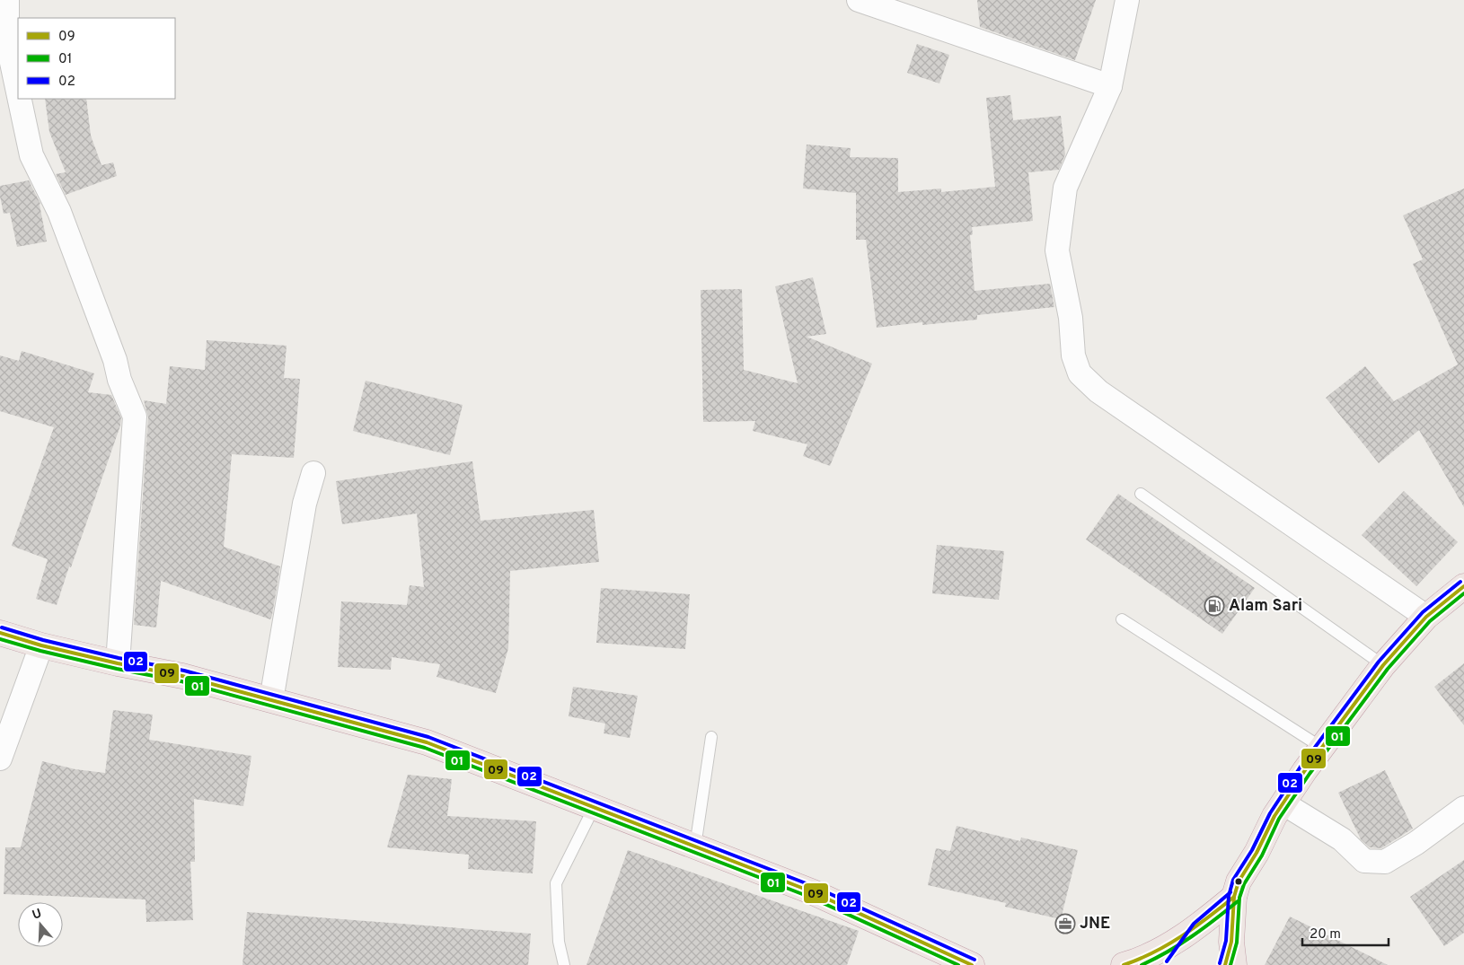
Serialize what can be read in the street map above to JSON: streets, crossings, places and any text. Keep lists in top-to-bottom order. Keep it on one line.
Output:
{"places":{"fuel station":["Alam Sari"],"office":["JNE"]},"lines":["transit line 02","transit line 09","transit line 01"],"legend":["09","01","02"],"scale_bar":"20 m","north":"top"}
